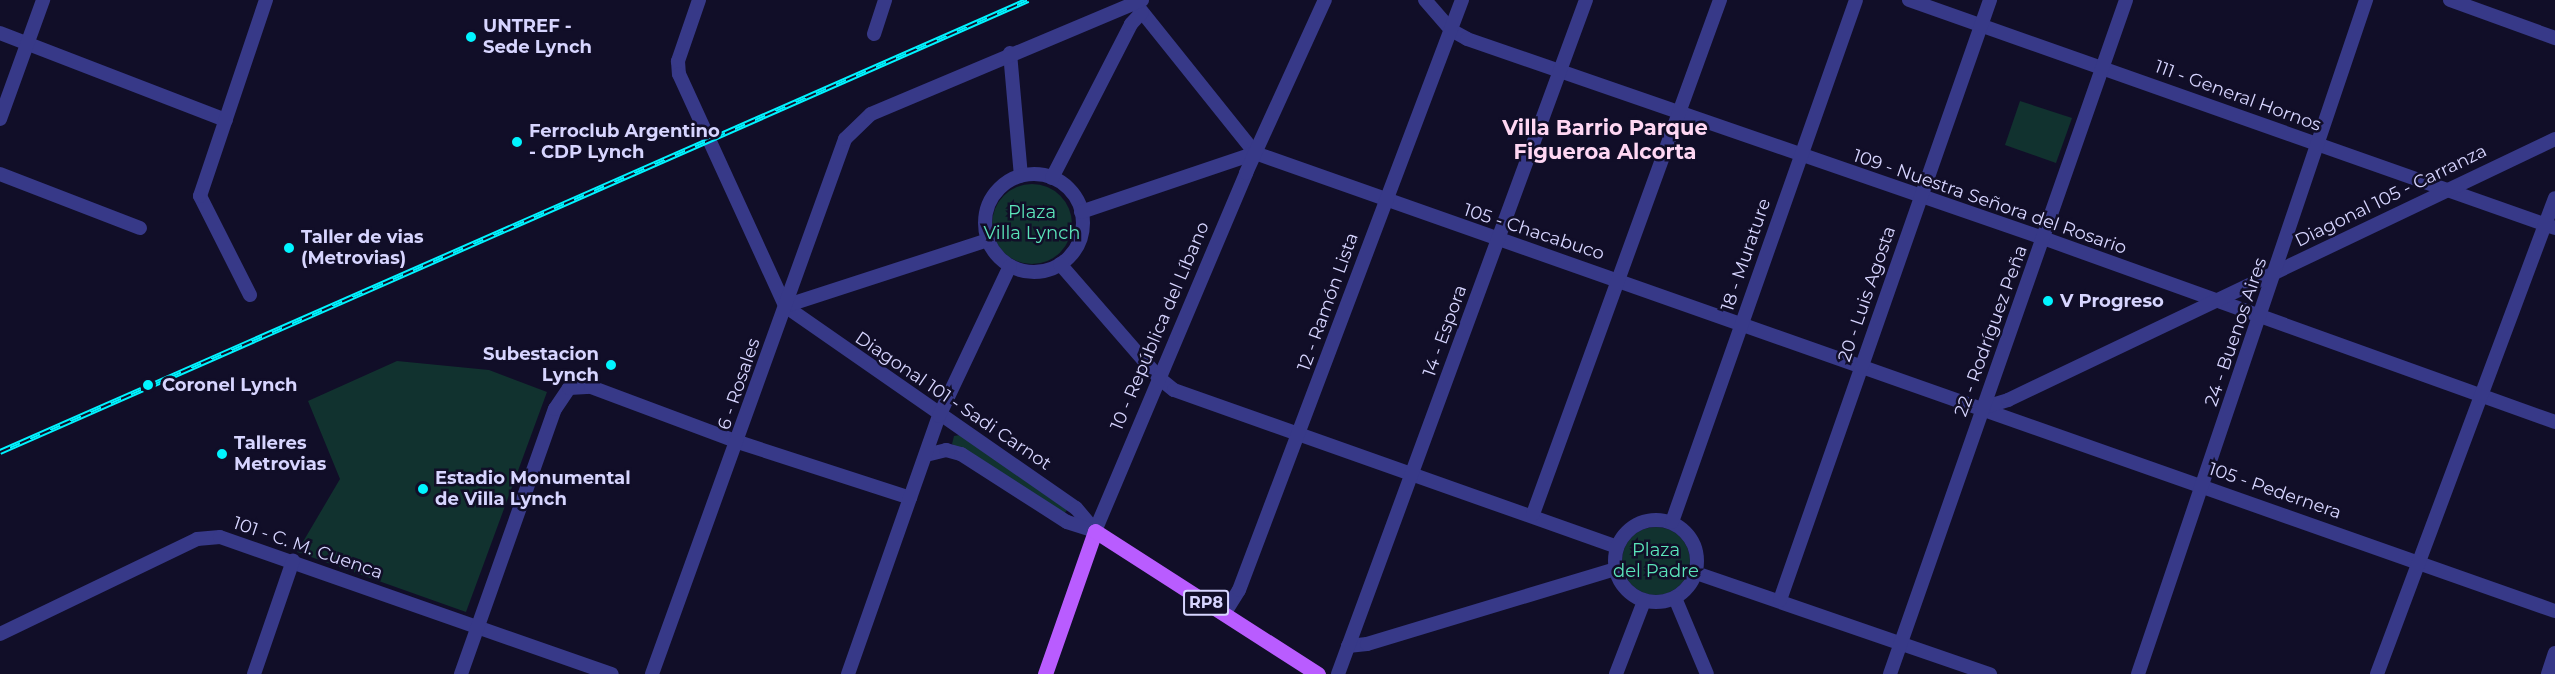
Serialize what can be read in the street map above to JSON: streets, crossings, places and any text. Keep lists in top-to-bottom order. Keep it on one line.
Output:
{"streets":{"main road":["10 - República del Líbano","Diagonal 101 - Sadi Carnot","RP8"],"street":["111 - General Hornos","Diagonal 105 - Carranza","109 - Nuestra Señora del Rosario","105 - Chacabuco","18 - Murature","20 - Luis Agosta","12 - Ramón Lista","14 - Espora","22 - Rodríguez Peña","24 - Buenos Aires","6 - Rosales","105 - Pedernera","101 - C. M. Cuenca"]},"crossings":[["111 - General Hornos","Diagonal 105 - Carranza"],["111 - General Hornos","20 - Luis Agosta"],["111 - General Hornos","22 - Rodríguez Peña"],["111 - General Hornos","24 - Buenos Aires"],["Diagonal 105 - Carranza","109 - Nuestra Señora del Rosario"],["Diagonal 105 - Carranza","105 - Chacabuco"],["Diagonal 105 - Carranza","22 - Rodríguez Peña"],["Diagonal 105 - Carranza","24 - Buenos Aires"],["Diagonal 105 - Carranza","105 - Pedernera"],["109 - Nuestra Señora del Rosario","18 - Murature"],["109 - Nuestra Señora del Rosario","20 - Luis Agosta"],["109 - Nuestra Señora del Rosario","12 - Ramón Lista"],["109 - Nuestra Señora del Rosario","14 - Espora"],["109 - Nuestra Señora del Rosario","22 - Rodríguez Peña"],["109 - Nuestra Señora del Rosario","24 - Buenos Aires"],["105 - Chacabuco","18 - Murature"],["105 - Chacabuco","20 - Luis Agosta"],["105 - Chacabuco","12 - Ramón Lista"],["105 - Chacabuco","10 - República del Líbano"],["105 - Chacabuco","14 - Espora"],["105 - Chacabuco","22 - Rodríguez Peña"],["105 - Chacabuco","105 - Pedernera"],["12 - Ramón Lista","Diagonal 101 - Sadi Carnot"],["10 - República del Líbano","Diagonal 101 - Sadi Carnot"],["22 - Rodríguez Peña","105 - Pedernera"],["24 - Buenos Aires","105 - Pedernera"],["6 - Rosales","Diagonal 101 - Sadi Carnot"]],"districts":["Villa Barrio Parque Figueroa Alcorta"],"parks":["Plaza Villa Lynch","Plaza del Padre"],"places":["UNTREF - Sede Lynch","Ferroclub Argentino - CDP Lynch","Taller de vias (Metrovias)","V Progreso","Subestacion Lynch","Coronel Lynch","Talleres Metrovias","Estadio Monumental de Villa Lynch"]}
